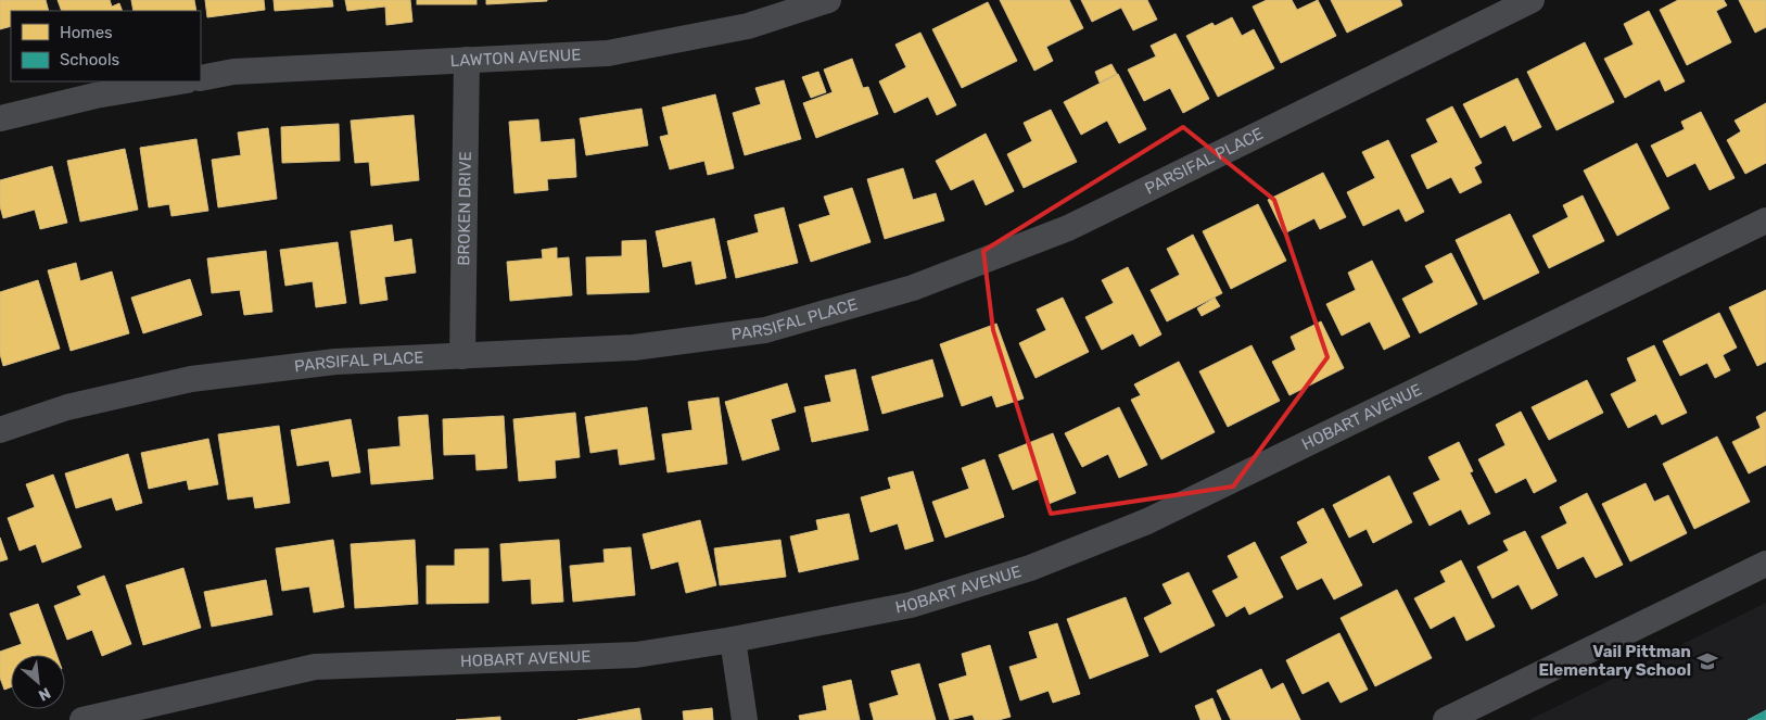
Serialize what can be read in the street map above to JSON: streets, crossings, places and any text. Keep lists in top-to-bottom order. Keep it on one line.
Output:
{"streets":{"street":["LAWTON AVENUE","PARSIFAL PLACE","BROKEN DRIVE","HOBART AVENUE"]},"crossings":[["LAWTON AVENUE","BROKEN DRIVE"],["PARSIFAL PLACE","BROKEN DRIVE"]],"places":{"school or university":["Vail Pittman Elementary School"]},"legend":["Homes","Schools"],"north":"bottom right"}
